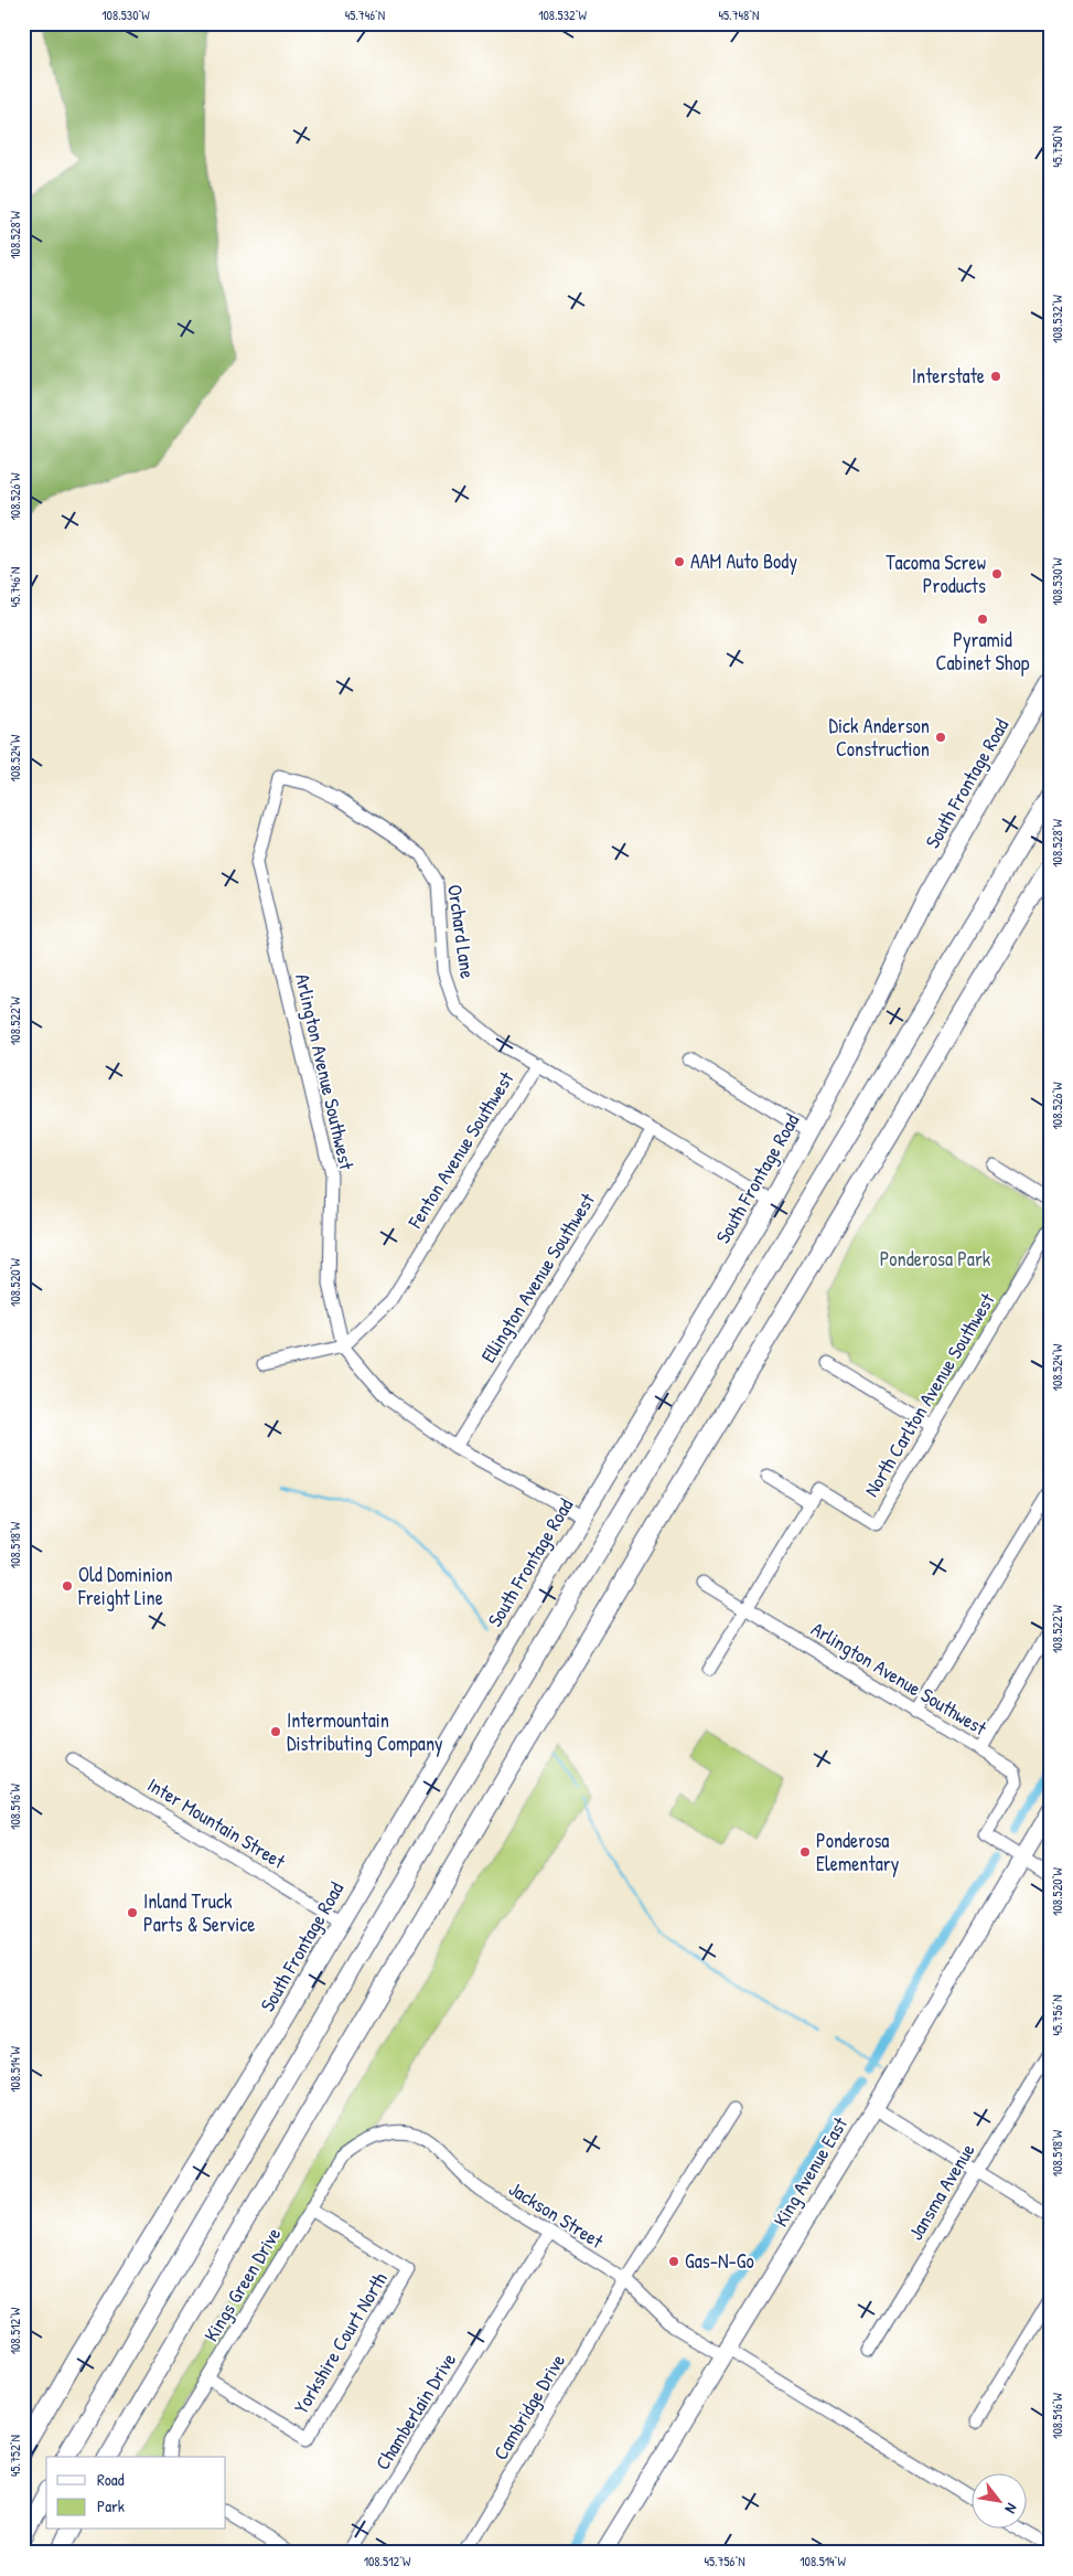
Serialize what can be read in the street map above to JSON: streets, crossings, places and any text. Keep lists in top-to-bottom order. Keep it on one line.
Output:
{"streets":{"main road":["South Frontage Road","King Avenue East"],"street":["Orchard Lane","Arlington Avenue Southwest","Fenton Avenue Southwest","Ellington Avenue Southwest","North Carlton Avenue Southwest","Inter Mountain Street","Jansma Avenue","Jackson Street","Kings Green Drive","Yorkshire Court North","Cambridge Drive","Chamberlain Drive"]},"crossings":[["South Frontage Road","Orchard Lane"],["South Frontage Road","Arlington Avenue Southwest"],["South Frontage Road","Inter Mountain Street"],["Orchard Lane","Arlington Avenue Southwest"],["Orchard Lane","Fenton Avenue Southwest"],["Orchard Lane","Ellington Avenue Southwest"],["Arlington Avenue Southwest","Fenton Avenue Southwest"],["Arlington Avenue Southwest","Ellington Avenue Southwest"],["Arlington Avenue Southwest","King Avenue East"],["King Avenue East","Jackson Street"],["Jackson Street","Kings Green Drive"],["Jackson Street","Cambridge Drive"],["Jackson Street","Chamberlain Drive"],["Kings Green Drive","Yorkshire Court North"]],"parks":["Ponderosa Park"],"places":["Interstate","AAM Auto Body","Tacoma Screw Products","Pyramid Cabinet Shop","Dick Anderson Construction","Old Dominion Freight Line","Intermountain Distributing Company","Ponderosa Elementary","Inland Truck Parts & Service","Gas-N-Go"],"legend":["Road","Park"],"north":"bottom right","coordinates":["108.530°W","45.746°N","108.532°W","45.748°N","45.750°N","108.528°W","108.526°W","108.524°W","108.522°W","108.520°W","108.518°W","108.516°W","45.756°N","108.514°W","108.512°W","45.752°N"]}
